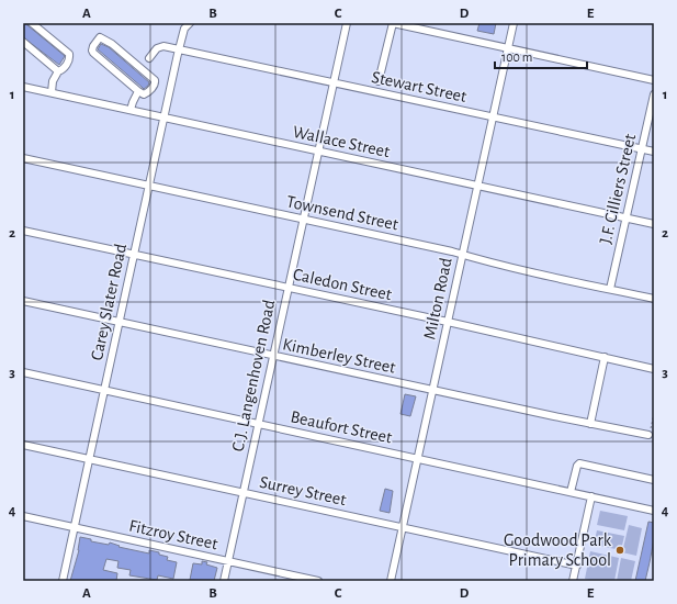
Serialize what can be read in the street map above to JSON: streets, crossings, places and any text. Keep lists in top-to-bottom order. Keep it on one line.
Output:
{"streets":{"street":["Stewart Street","Wallace Street","J.F. Cilliers Street","Townsend Street","Caledon Street","Milton Road","Carey Slater Road","Kimberley Street","C.J. Langenhoven Road","Beaufort Street","Surrey Street","Fitzroy Street"]},"crossings":[["Stewart Street","J.F. Cilliers Street"],["Stewart Street","Milton Road"],["Stewart Street","Carey Slater Road"],["Stewart Street","C.J. Langenhoven Road"],["Wallace Street","J.F. Cilliers Street"],["Wallace Street","Milton Road"],["Wallace Street","Carey Slater Road"],["Wallace Street","C.J. Langenhoven Road"],["J.F. Cilliers Street","Townsend Street"],["Townsend Street","Milton Road"],["Townsend Street","Carey Slater Road"],["Townsend Street","C.J. Langenhoven Road"],["Caledon Street","Milton Road"],["Caledon Street","Carey Slater Road"],["Caledon Street","C.J. Langenhoven Road"],["Milton Road","Kimberley Street"],["Milton Road","Beaufort Street"],["Milton Road","Surrey Street"],["Carey Slater Road","Kimberley Street"],["Carey Slater Road","Beaufort Street"],["Carey Slater Road","Surrey Street"],["Carey Slater Road","Fitzroy Street"],["Kimberley Street","C.J. Langenhoven Road"],["C.J. Langenhoven Road","Beaufort Street"],["C.J. Langenhoven Road","Surrey Street"],["C.J. Langenhoven Road","Fitzroy Street"]],"places":["Goodwood Park Primary School"],"scale_bar":"100 m","grid":{"columns":["A","B","C","D","E"],"rows":["1","2","3","4"]}}
